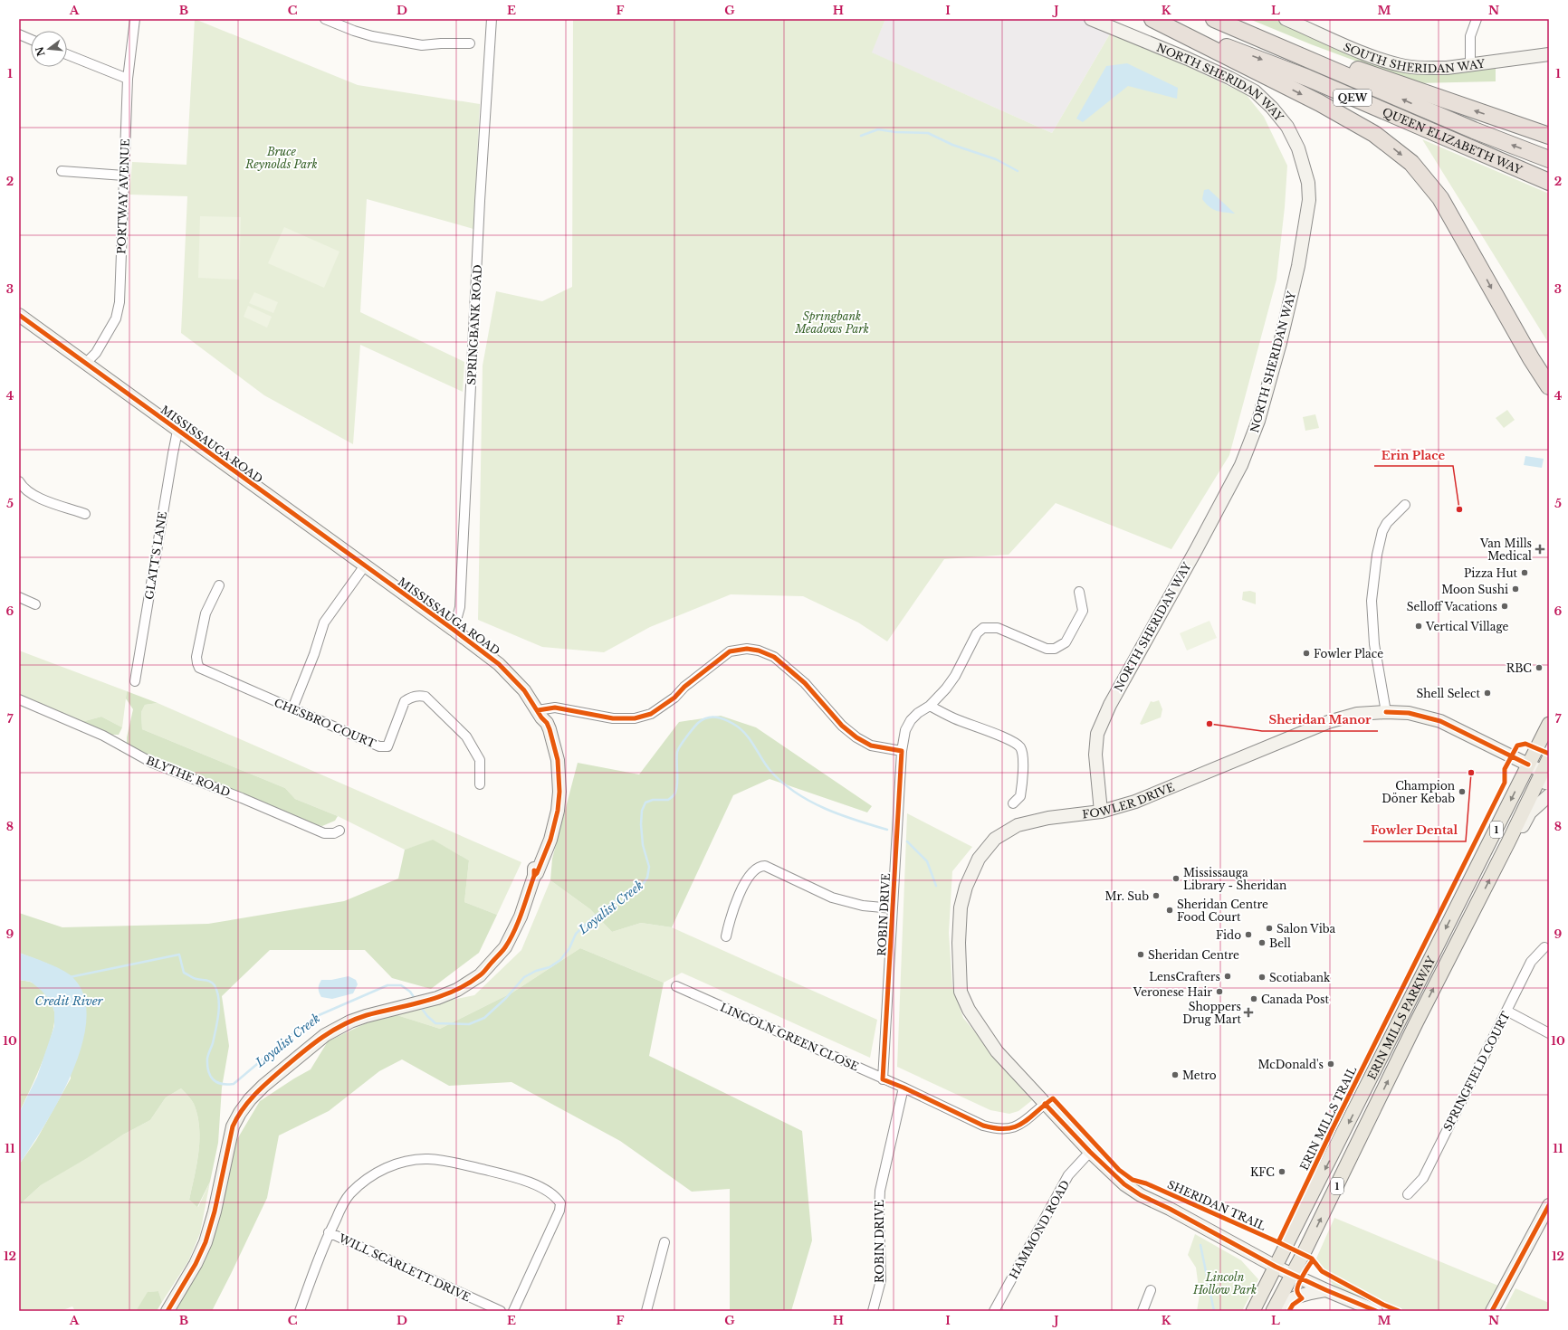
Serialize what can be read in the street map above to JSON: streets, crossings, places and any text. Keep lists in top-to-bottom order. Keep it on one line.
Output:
{"streets":{"highway":["QEW","QUEEN ELIZABETH WAY"],"main road":["1","ERIN MILLS PARKWAY"],"street":["SOUTH SHERIDAN WAY","NORTH SHERIDAN WAY","PORTWAY AVENUE","SPRINGBANK ROAD","MISSISSAUGA ROAD","GLATT'S LANE","CHESBRO COURT","BLYTHE ROAD","FOWLER DRIVE","ROBIN DRIVE","LINCOLN GREEN CLOSE","SPRINGFIELD COURT","HAMMOND ROAD","WILL SCARLETT DRIVE"],"cycle path":["ERIN MILLS TRAIL","SHERIDAN TRAIL"]},"crossings":[["NORTH SHERIDAN WAY","FOWLER DRIVE"],["PORTWAY AVENUE","MISSISSAUGA ROAD"],["SPRINGBANK ROAD","MISSISSAUGA ROAD"],["MISSISSAUGA ROAD","GLATT'S LANE"],["FOWLER DRIVE","ERIN MILLS PARKWAY"],["FOWLER DRIVE","LINCOLN GREEN CLOSE"],["FOWLER DRIVE","HAMMOND ROAD"],["ROBIN DRIVE","LINCOLN GREEN CLOSE"]],"water":["Loyalist Creek","Credit River"],"parks":["Bruce Reynolds Park","Springbank Meadows Park","Lincoln Hollow Park"],"places":{"other":["Erin Place","Pizza Hut","Moon Sushi","Selloff Vacations","Vertical Village","Fowler Place","RBC","Shell Select","Sheridan Manor","Fowler Dental","Champion Döner Kebab","Mississauga Library - Sheridan","Mr. Sub","Sheridan Centre Food Court","Salon Viba","Fido","Bell","Sheridan Centre","LensCrafters","Scotiabank","Veronese Hair","Canada Post","McDonald's","Metro","KFC"],"health":["Van Mills Medical","Shoppers Drug Mart"]},"north":"left","grid":{"columns":["A","B","C","D","E","F","G","H","I","J","K","L","M","N"],"rows":["1","2","3","4","5","6","7","8","9","10","11","12"]}}
